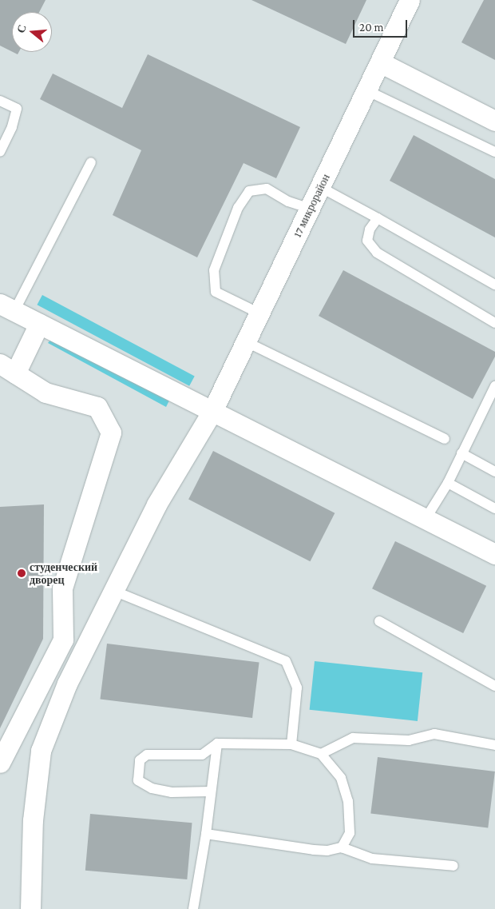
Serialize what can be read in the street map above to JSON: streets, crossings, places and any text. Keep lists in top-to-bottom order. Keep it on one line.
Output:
{"streets":{"street":["17 микрорайон"]},"places":["студенческий дворец"],"scale_bar":"20 m","north":"left"}
